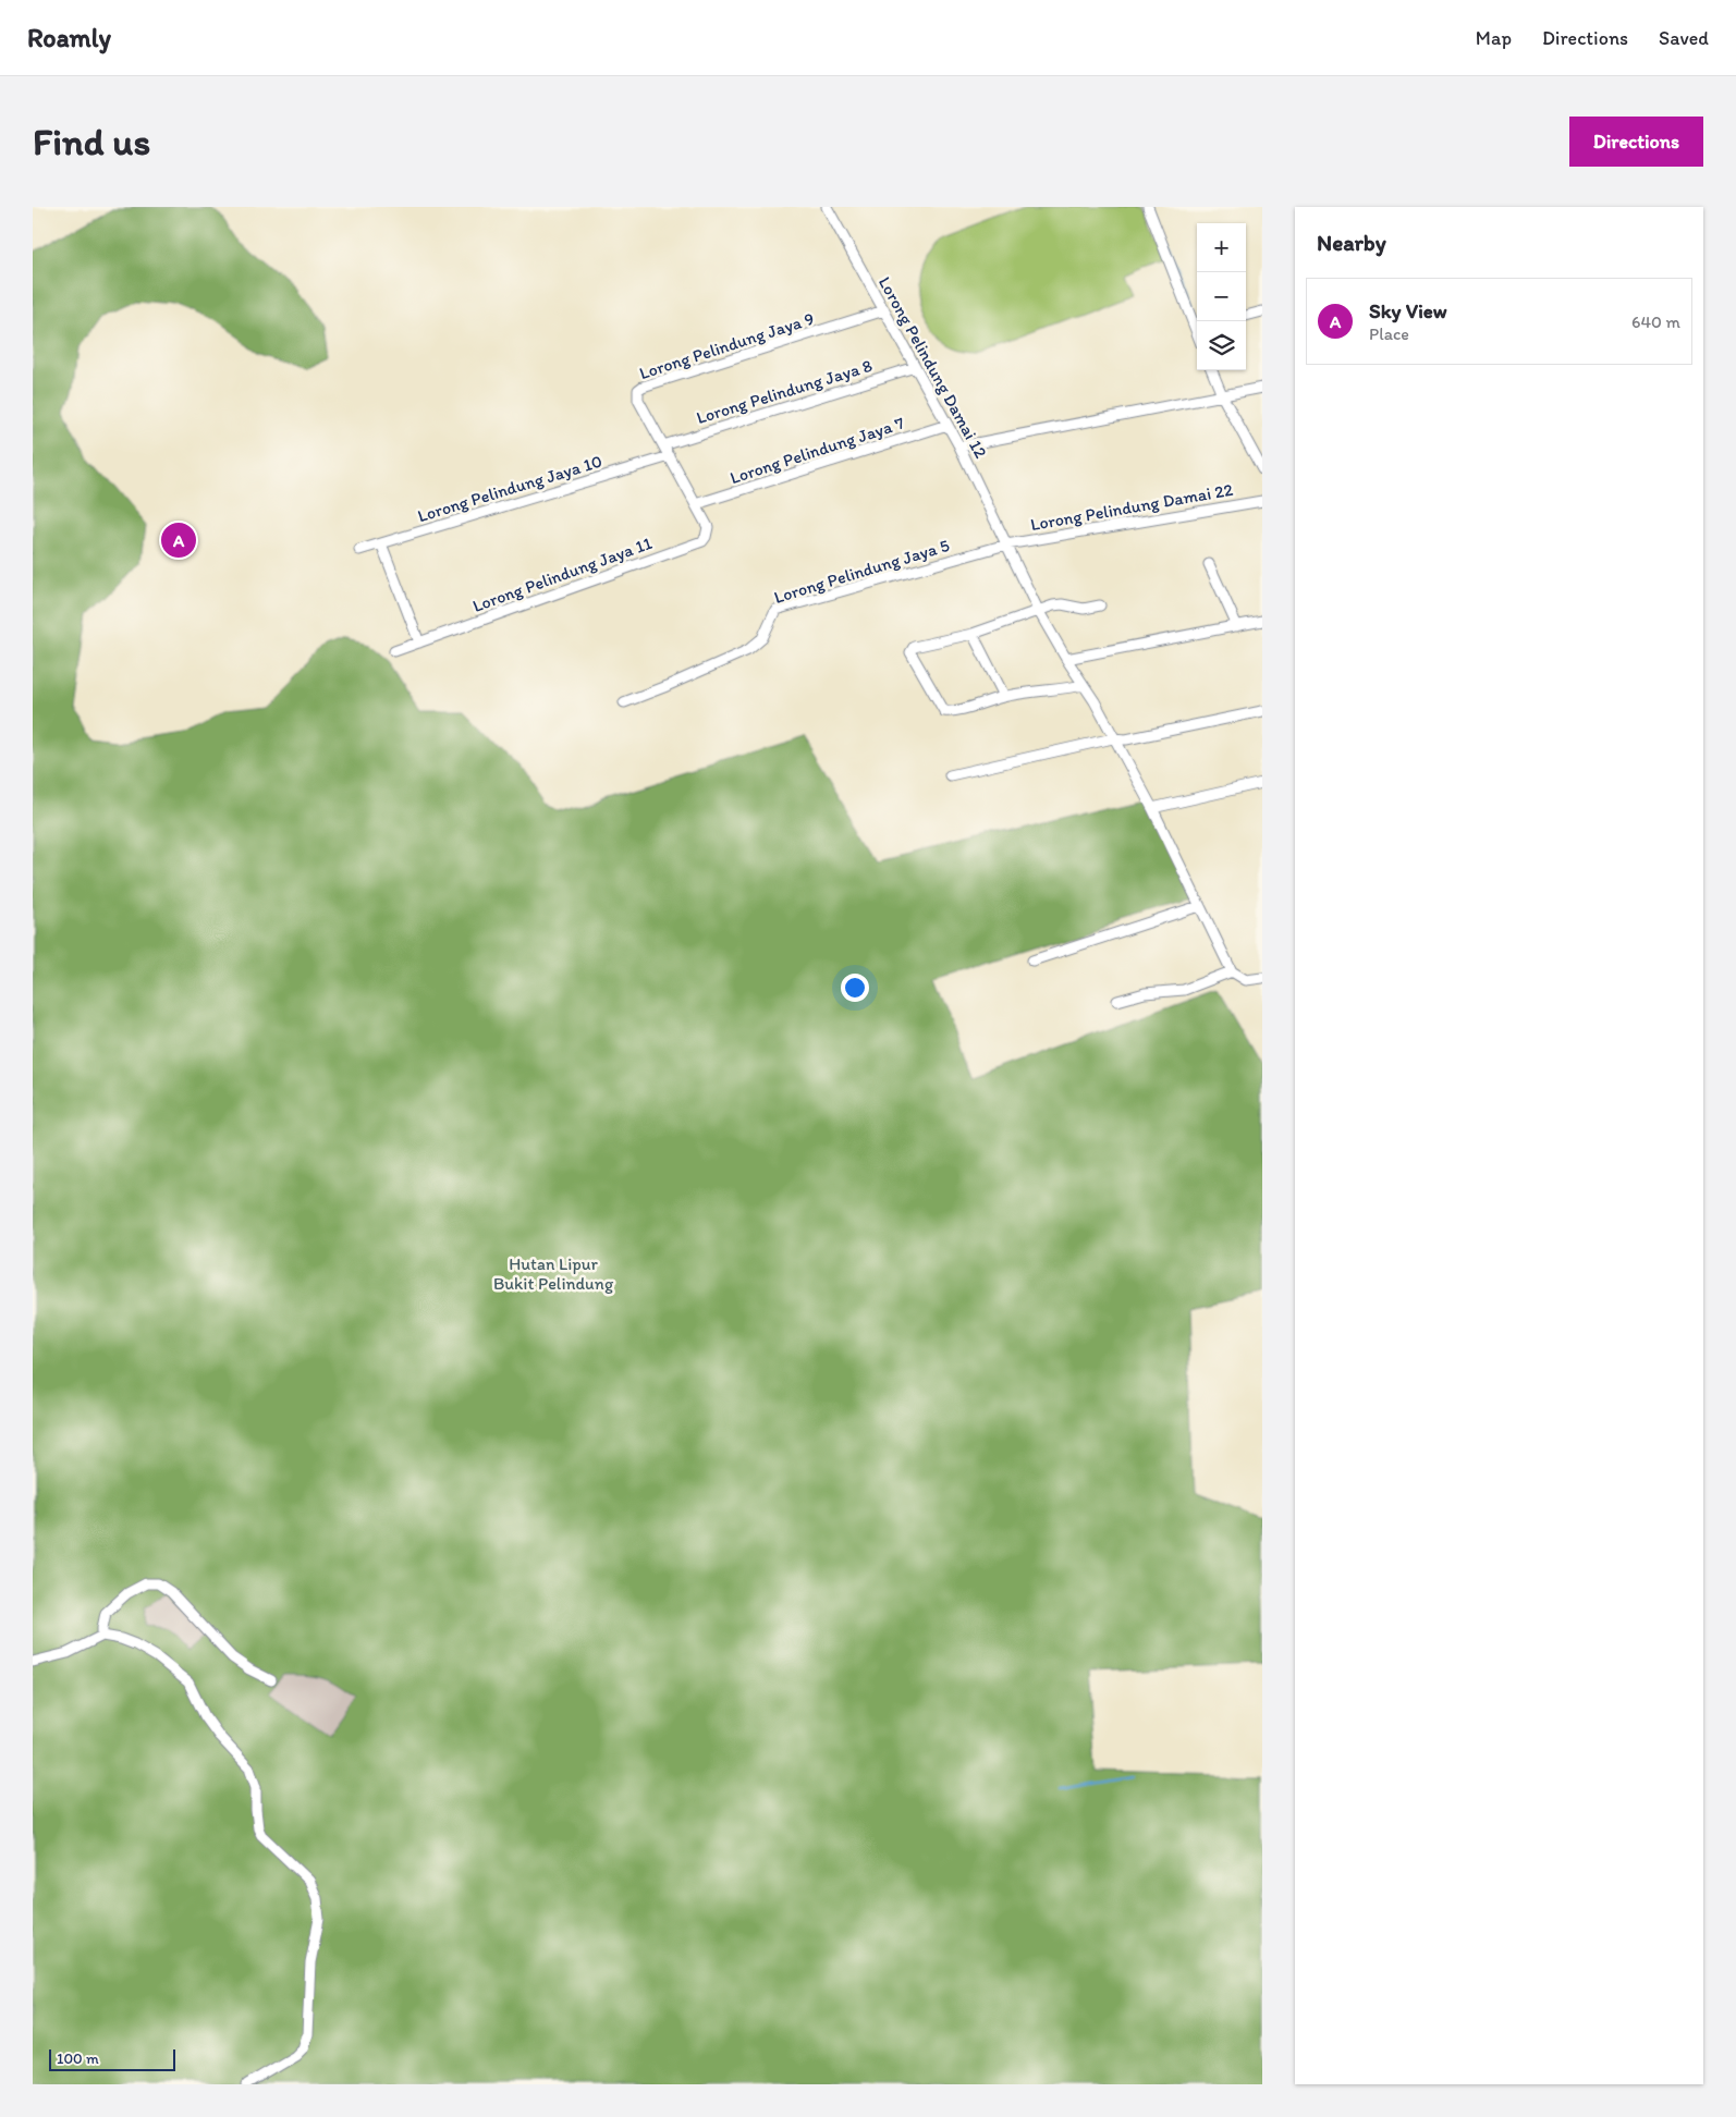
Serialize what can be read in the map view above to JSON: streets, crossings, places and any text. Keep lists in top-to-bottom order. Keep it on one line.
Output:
{"streets":{"street":["Lorong Pelindung Jaya 9","Lorong Pelindung Damai 12","Lorong Pelindung Jaya 8","Lorong Pelindung Jaya 7","Lorong Pelindung Jaya 10","Lorong Pelindung Damai 22","Lorong Pelindung Jaya 5","Lorong Pelindung Jaya 11"]},"crossings":[["Lorong Pelindung Jaya 9","Lorong Pelindung Damai 12"],["Lorong Pelindung Jaya 9","Lorong Pelindung Jaya 8"],["Lorong Pelindung Jaya 9","Lorong Pelindung Jaya 7"],["Lorong Pelindung Jaya 9","Lorong Pelindung Jaya 10"],["Lorong Pelindung Jaya 9","Lorong Pelindung Jaya 11"],["Lorong Pelindung Damai 12","Lorong Pelindung Jaya 8"],["Lorong Pelindung Damai 12","Lorong Pelindung Jaya 7"],["Lorong Pelindung Damai 12","Lorong Pelindung Damai 22"],["Lorong Pelindung Damai 12","Lorong Pelindung Jaya 5"],["Lorong Pelindung Jaya 7","Lorong Pelindung Jaya 11"],["Lorong Pelindung Damai 22","Lorong Pelindung Jaya 5"]],"parks":["Hutan Lipur Bukit Pelindung"],"scale_bar":"100 m","page":{"header":"Roamly","nav":["Map","Directions","Saved"],"buttons":"Directions","title":"Find us","heading":"Nearby","map_buttons":["+","−"],"list":[{"mark":"A","name":"Sky View","note":"Place","value":"640 m"}],"pins":"A","scale":"100 m"}}
